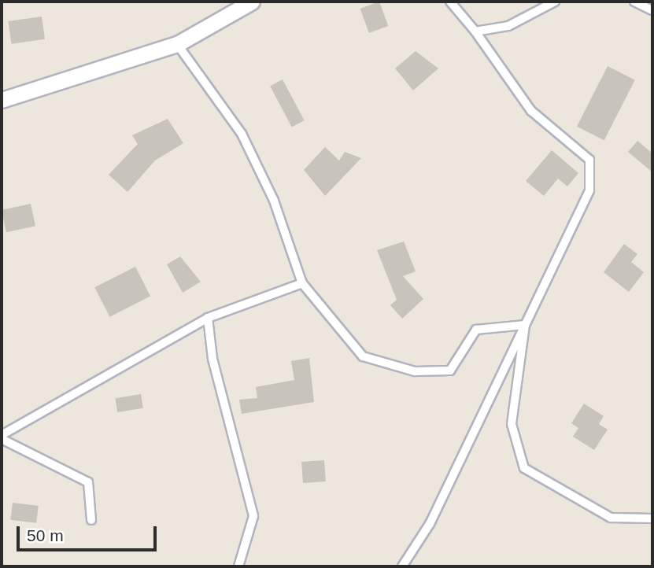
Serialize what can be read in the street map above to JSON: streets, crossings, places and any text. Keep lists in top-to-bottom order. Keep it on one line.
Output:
{"scale_bar":"50 m"}
